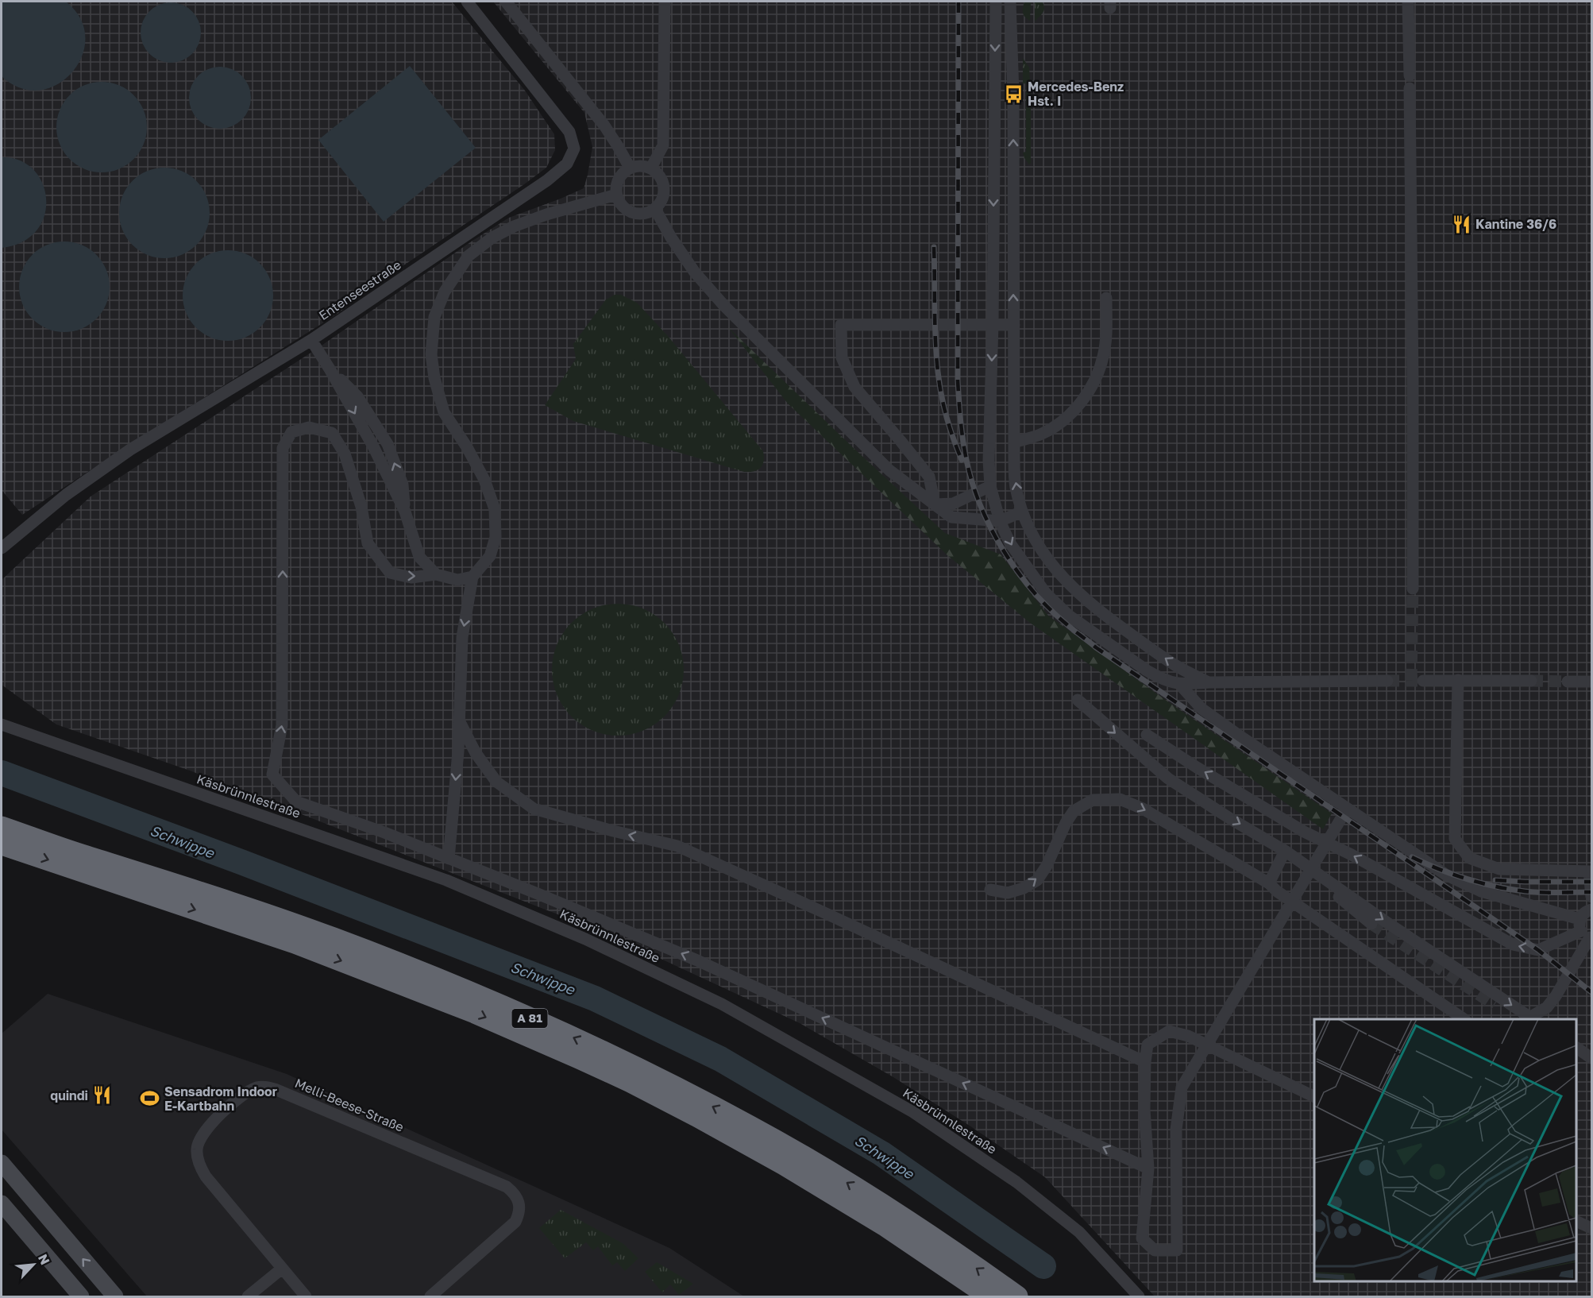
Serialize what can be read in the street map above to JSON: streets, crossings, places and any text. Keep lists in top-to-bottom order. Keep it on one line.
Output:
{"streets":{"highway":["A 81"],"street":["Entenseestraße","Käsbrünnlestraße","Melli-Beese-Straße"]},"water":["Schwippe"],"places":{"bus stop":["Mercedes-Benz Hst. I"],"restaurant":["Kantine 36/6","quindi"],"sports":["Sensadrom Indoor E-Kartbahn"]},"north":"top right"}
